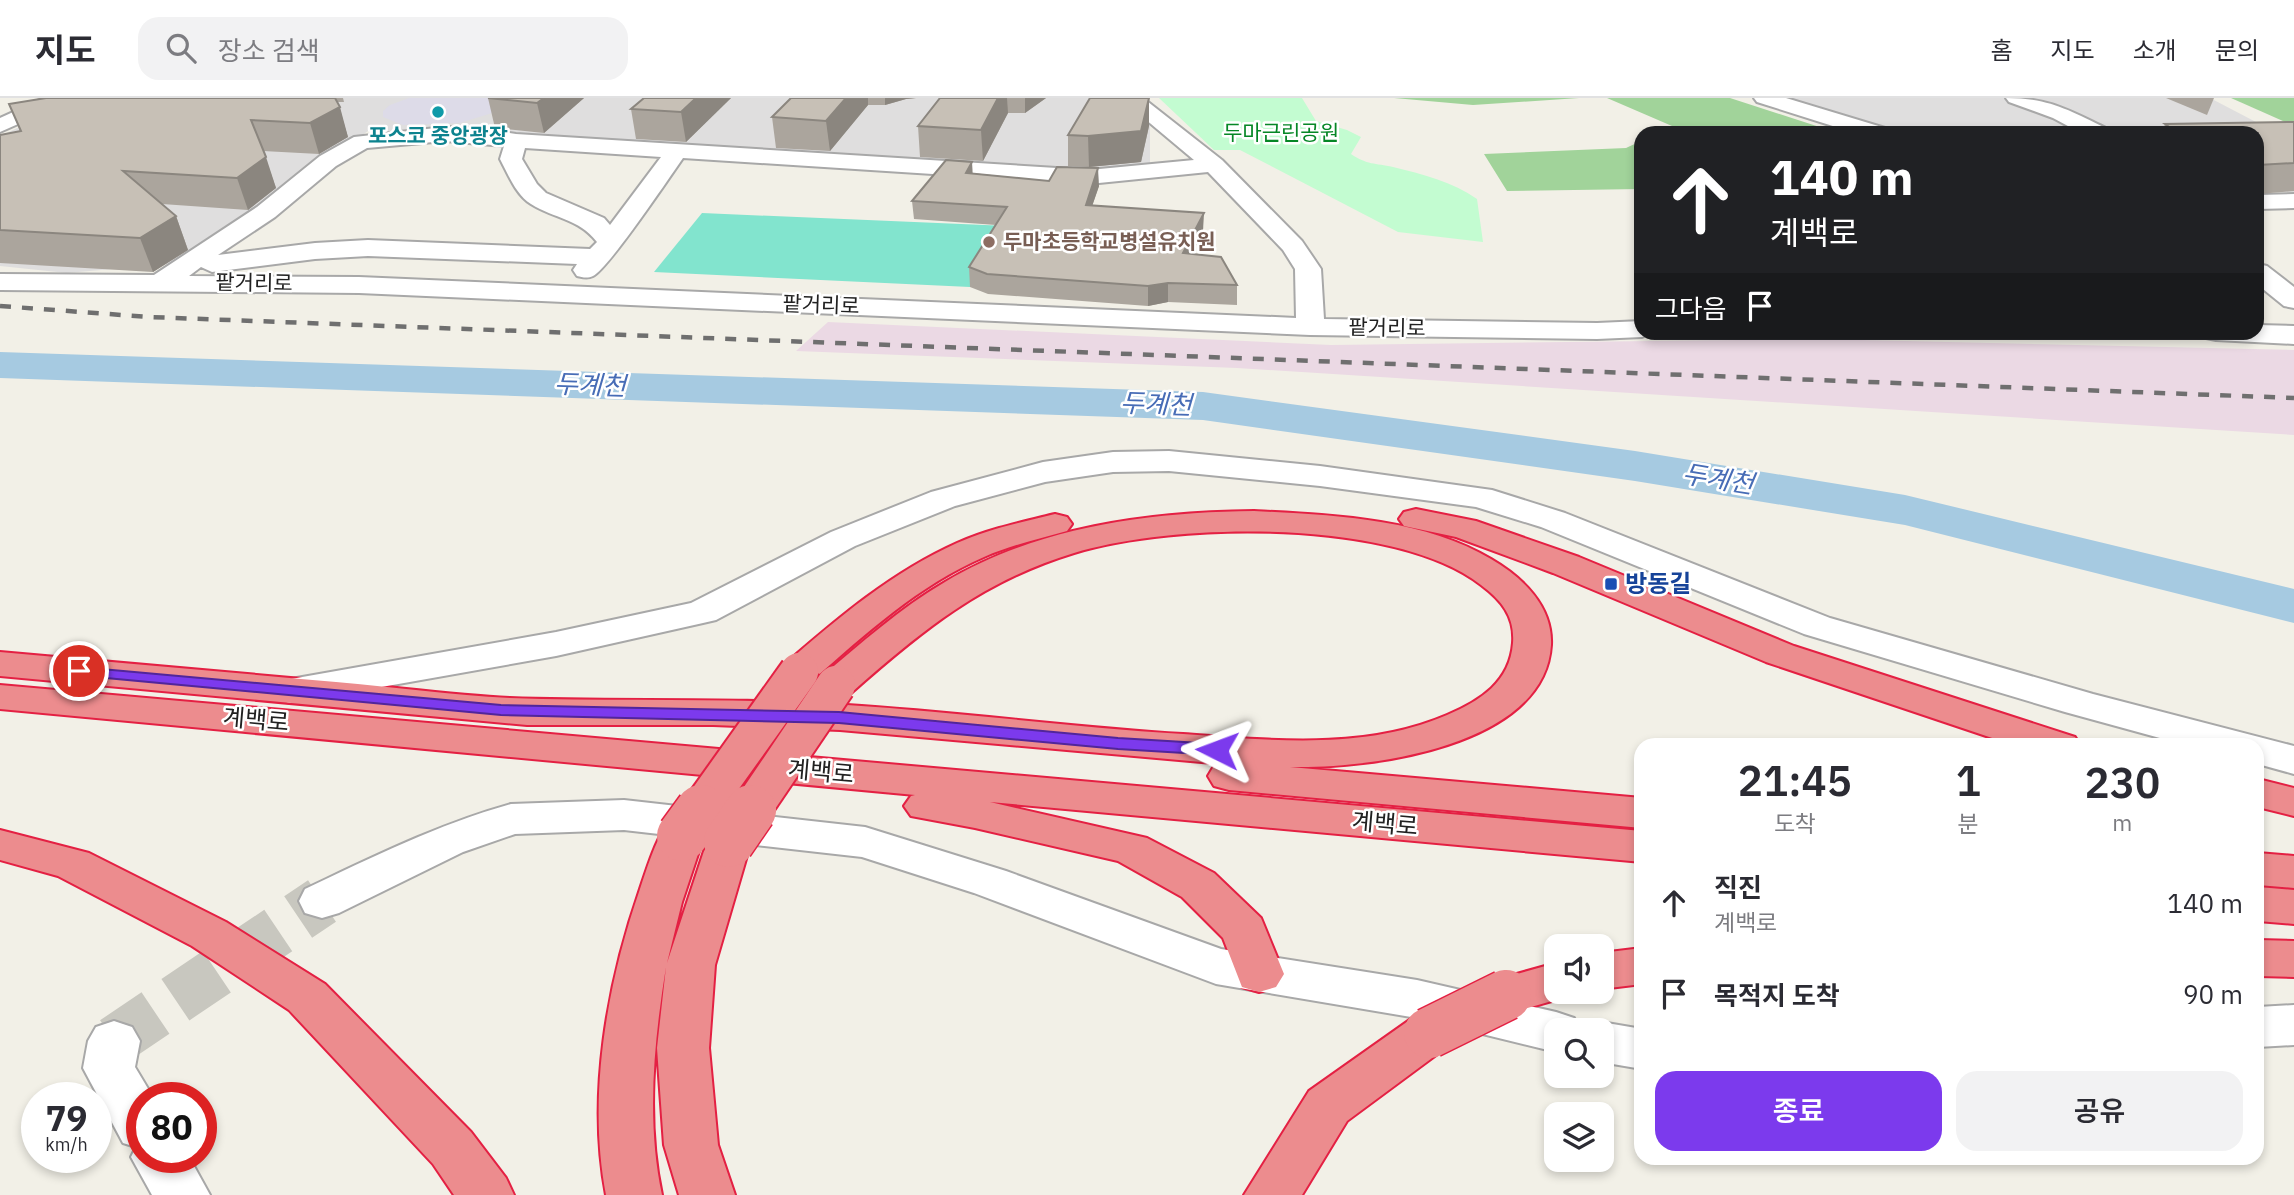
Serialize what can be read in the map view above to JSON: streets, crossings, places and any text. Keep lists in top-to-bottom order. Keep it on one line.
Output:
{"streets":{"highway":["계백로"],"street":["팥거리로"]},"water":["두계천"],"parks":["두마근린공원"],"places":{"other":["포스코 중앙광장","두마초등학교병설유치원"],"transit":["방동길"]},"page":{"header":"지도","search":"장소 검색","nav":["홈","지도","소개","문의"],"turn":["140 m","계백로"],"then":"그다음","eta":["21:45","도착","1","분","230","m"],"list":[{"name":"직진","note":"계백로","value":"140 m"},{"name":"목적지 도착","value":"90 m"}],"buttons":["종료","공유"],"speed":"79 km/h","limit":"80"}}
